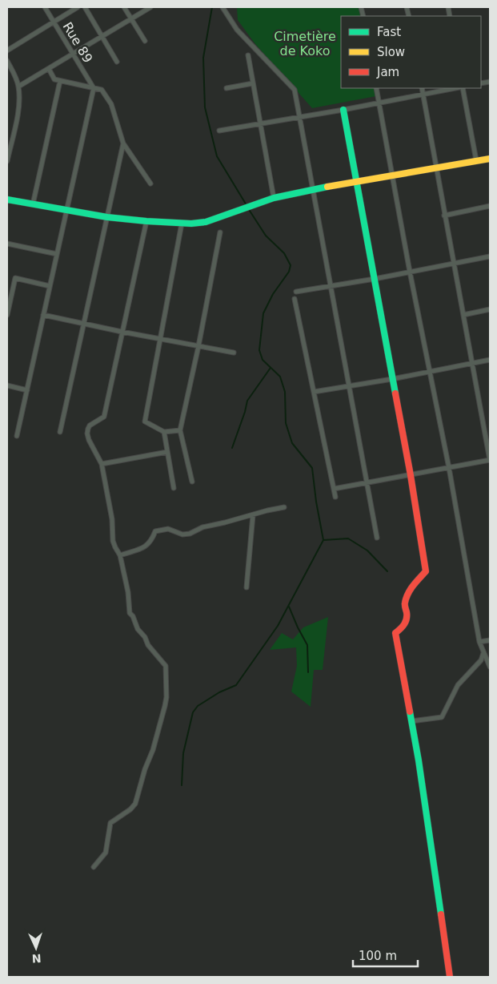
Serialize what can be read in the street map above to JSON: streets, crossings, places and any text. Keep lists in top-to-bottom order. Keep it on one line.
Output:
{"streets":{"street":["Rue 89"]},"parks":["Cimetière de Koko"],"legend":["Fast","Slow","Jam"],"scale_bar":"100 m","north":"bottom"}
